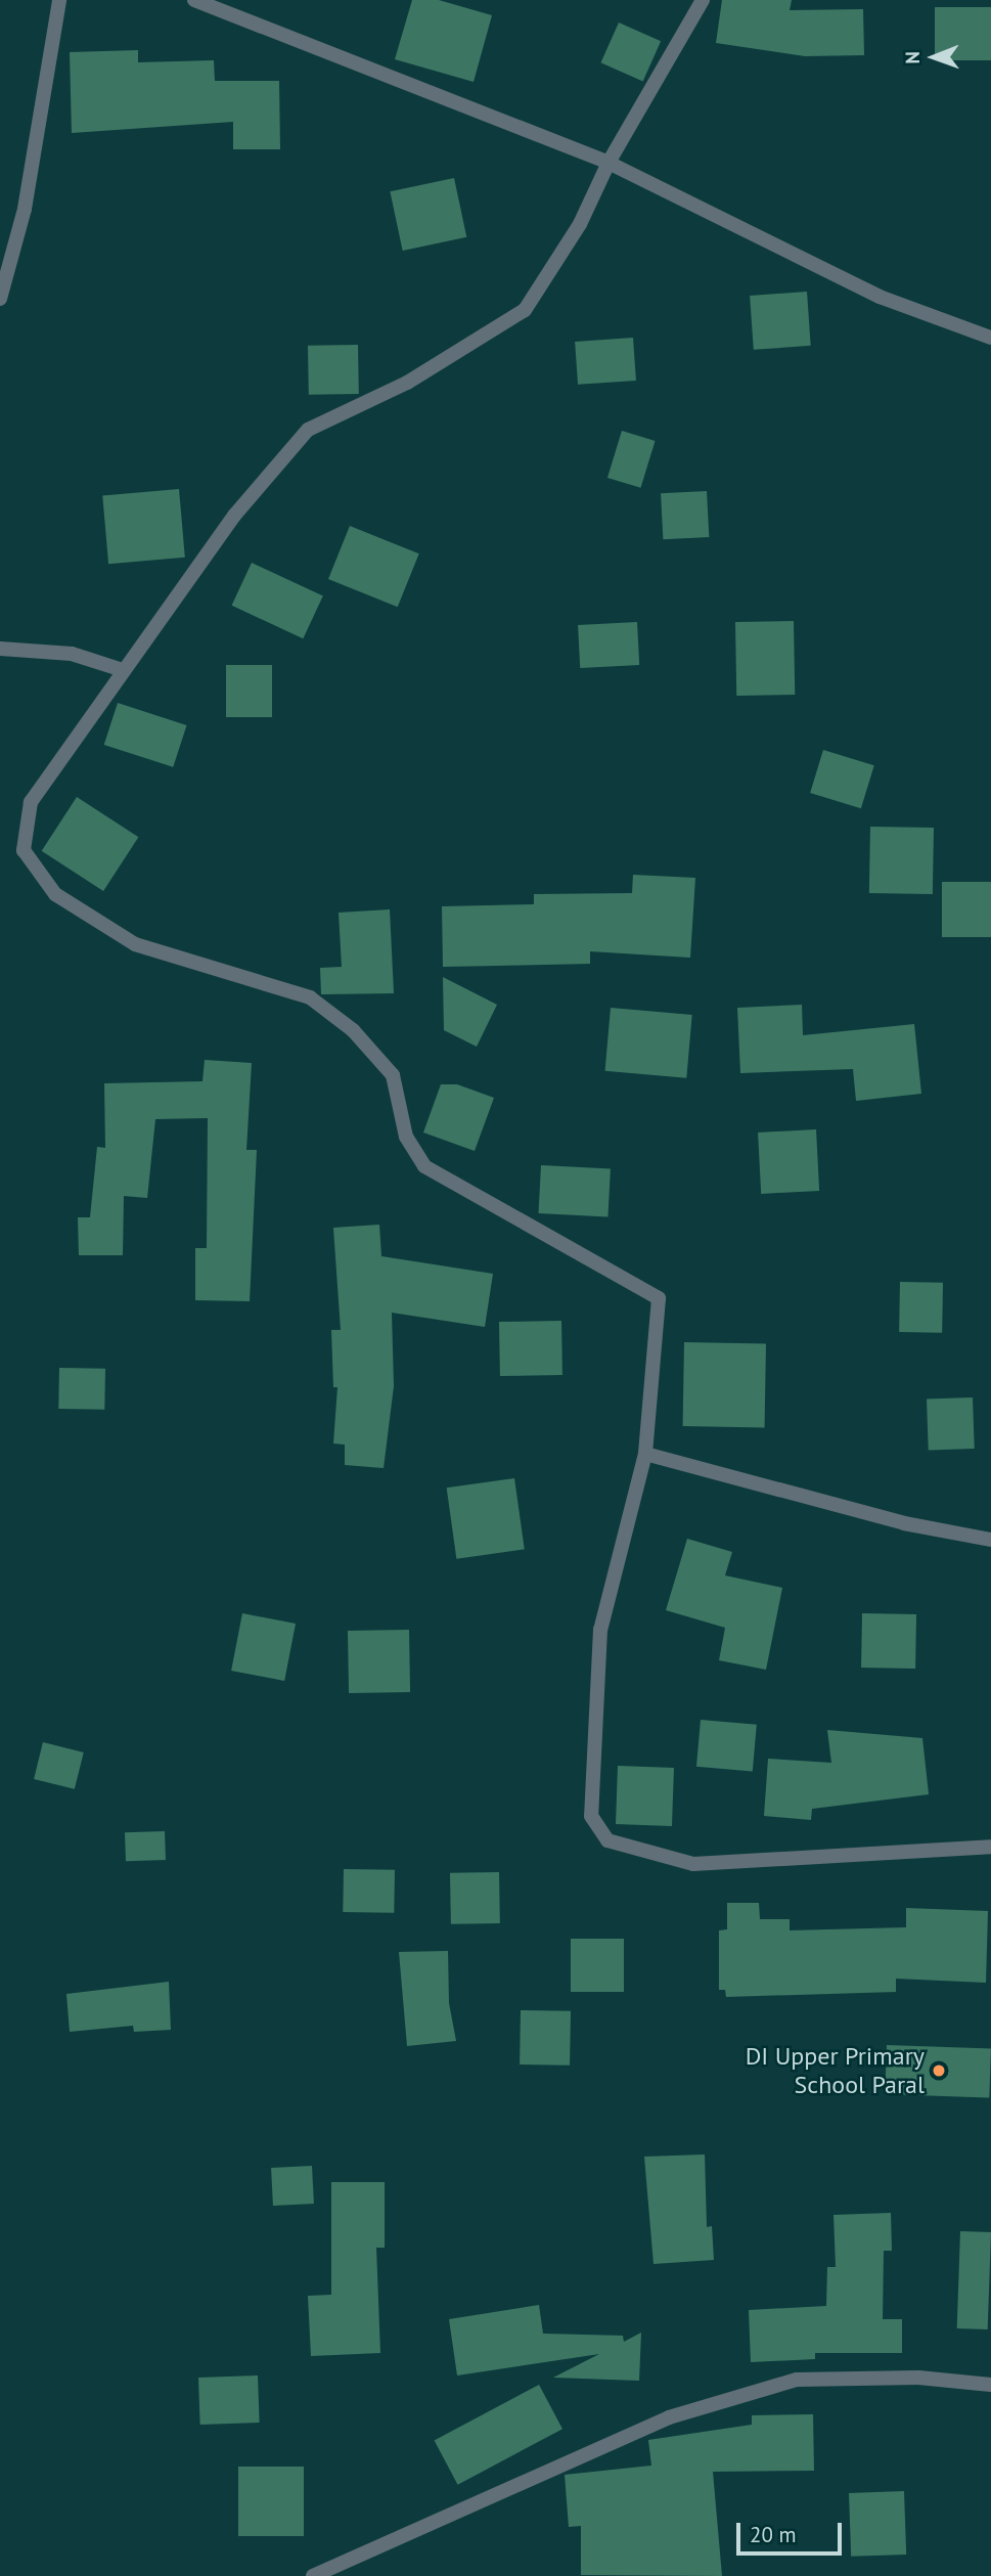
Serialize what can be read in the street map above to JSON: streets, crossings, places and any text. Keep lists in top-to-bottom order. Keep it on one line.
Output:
{"places":["DI Upper Primary School Paral"],"scale_bar":"20 m","north":"left"}
